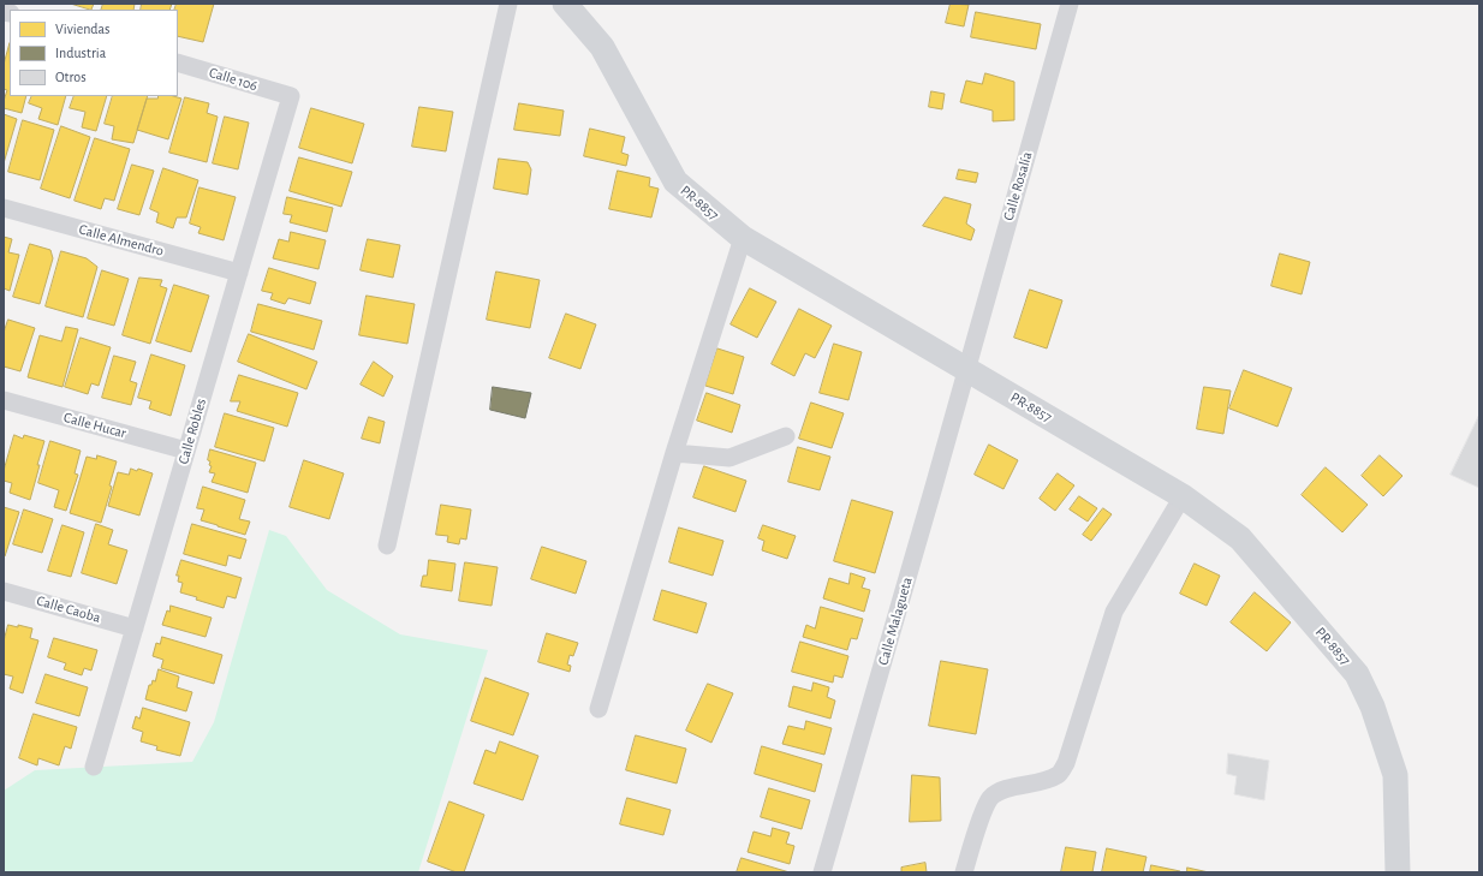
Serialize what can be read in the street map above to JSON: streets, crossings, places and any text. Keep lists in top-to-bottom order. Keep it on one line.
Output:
{"streets":{"street":["Calle 106","Calle Rosalía","PR-8857","Calle Almendro","Calle Hucar","Calle Robles","Calle Caoba","Calle Malagueta"]},"crossings":[["Calle 106","Calle Robles"],["Calle Rosalía","PR-8857"],["Calle Rosalía","Calle Malagueta"],["PR-8857","Calle Malagueta"],["Calle Almendro","Calle Robles"],["Calle Hucar","Calle Robles"],["Calle Robles","Calle Caoba"]],"legend":["Viviendas","Industria","Otros"]}
